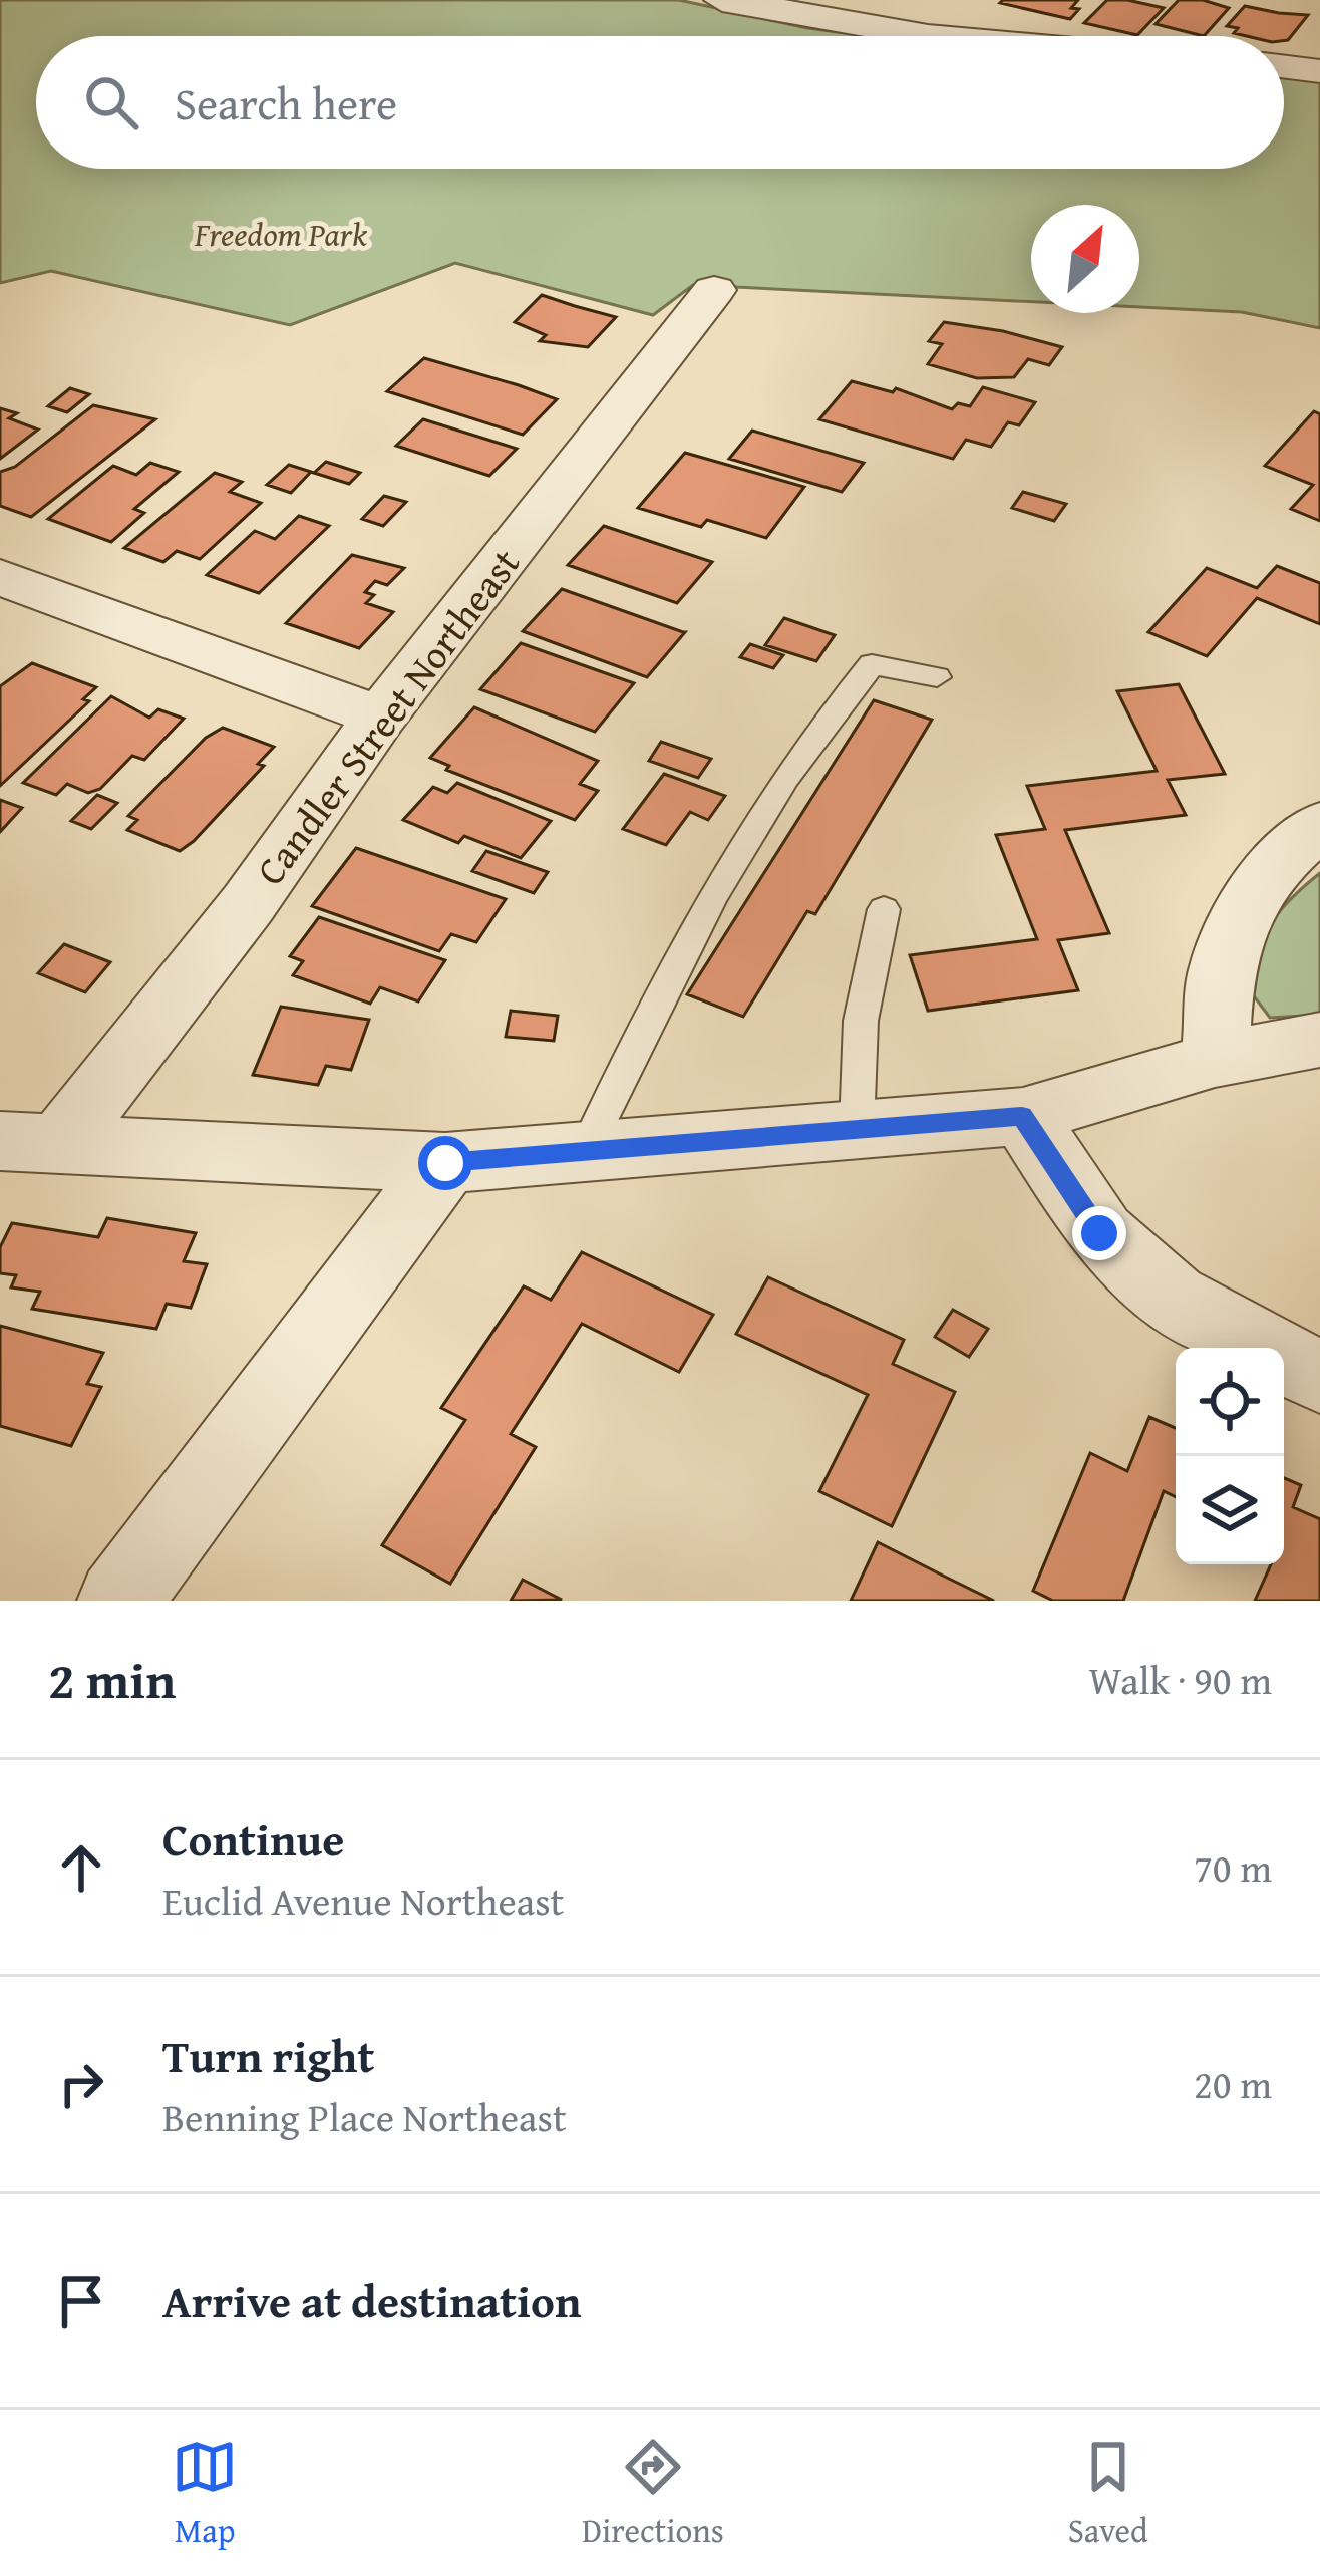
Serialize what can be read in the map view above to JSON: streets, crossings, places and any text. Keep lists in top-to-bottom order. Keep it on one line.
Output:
{"streets":{"street":["Candler Street Northeast"]},"parks":["Freedom Park"],"north":"top right","page":{"search":"Search here","heading":["2 min","Walk · 90 m"],"list":[["Continue","Euclid Avenue Northeast","70 m"],["Turn right","Benning Place Northeast","20 m"],"Arrive at destination"],"nav":["Map","Directions","Saved"]}}
